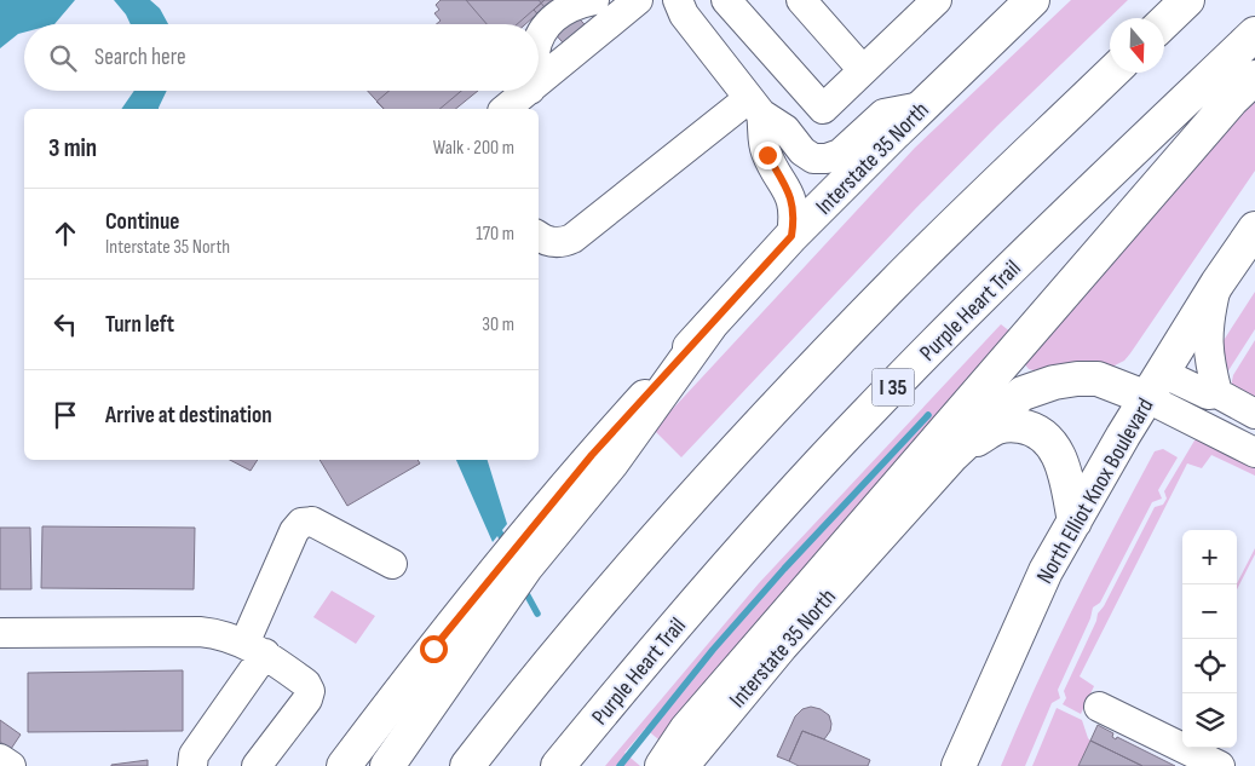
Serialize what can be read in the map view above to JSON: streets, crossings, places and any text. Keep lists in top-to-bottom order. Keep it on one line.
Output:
{"streets":{"main road":["Interstate 35 North","Purple Heart Trail","I 35","North Elliot Knox Boulevard"]},"crossings":[["Interstate 35 North","North Elliot Knox Boulevard"]],"north":"bottom","page":{"search":"Search here","heading":["3 min","Walk · 200 m"],"list":[["Continue","Interstate 35 North","170 m"],["Turn left","30 m"],"Arrive at destination"],"map_buttons":["+","−"]}}
